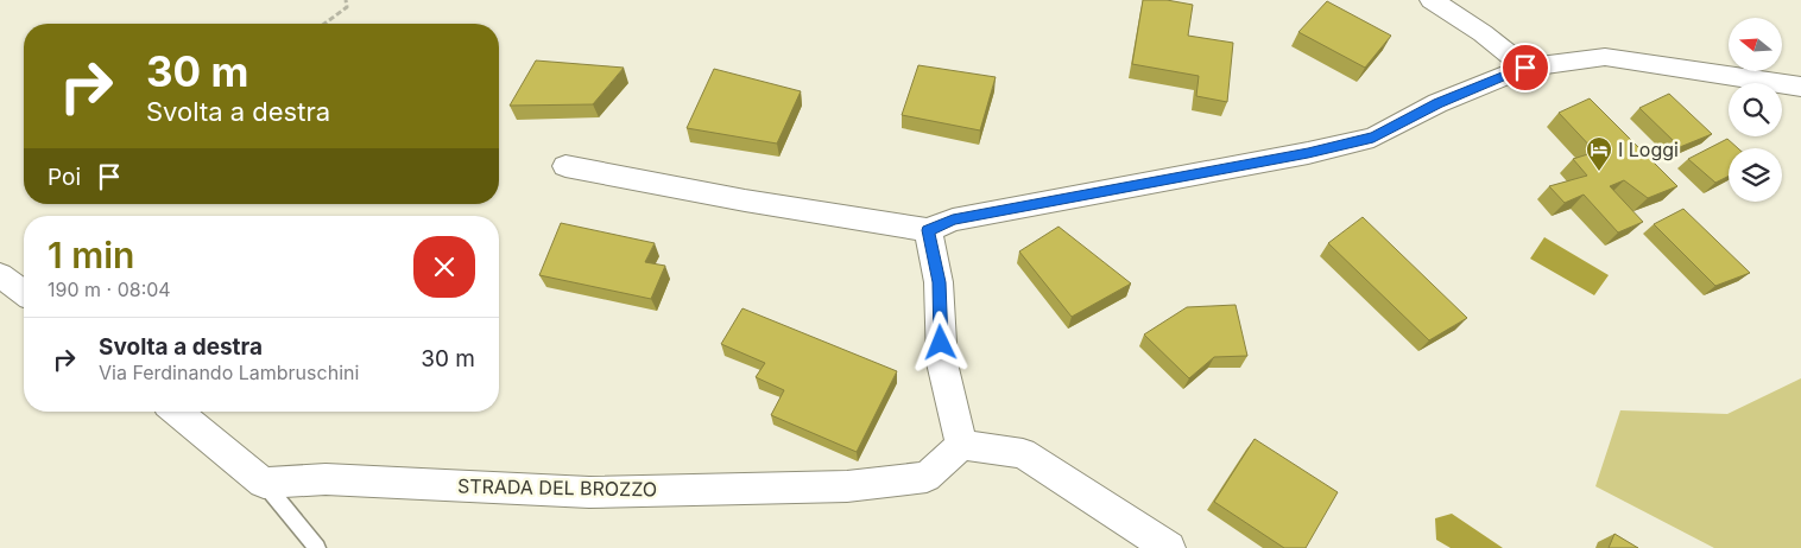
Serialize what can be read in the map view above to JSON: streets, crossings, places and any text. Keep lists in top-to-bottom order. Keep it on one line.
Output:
{"streets":{"street":["STRADA DEL BROZZO"]},"places":{"hotel":["I Loggi"]},"north":"left","page":{"turn":["30 m","Svolta a destra"],"then":"Poi","heading":["1 min","190 m · 08:04"],"list":[{"name":"Svolta a destra","note":"Via Ferdinando Lambruschini","value":"30 m"}]}}
